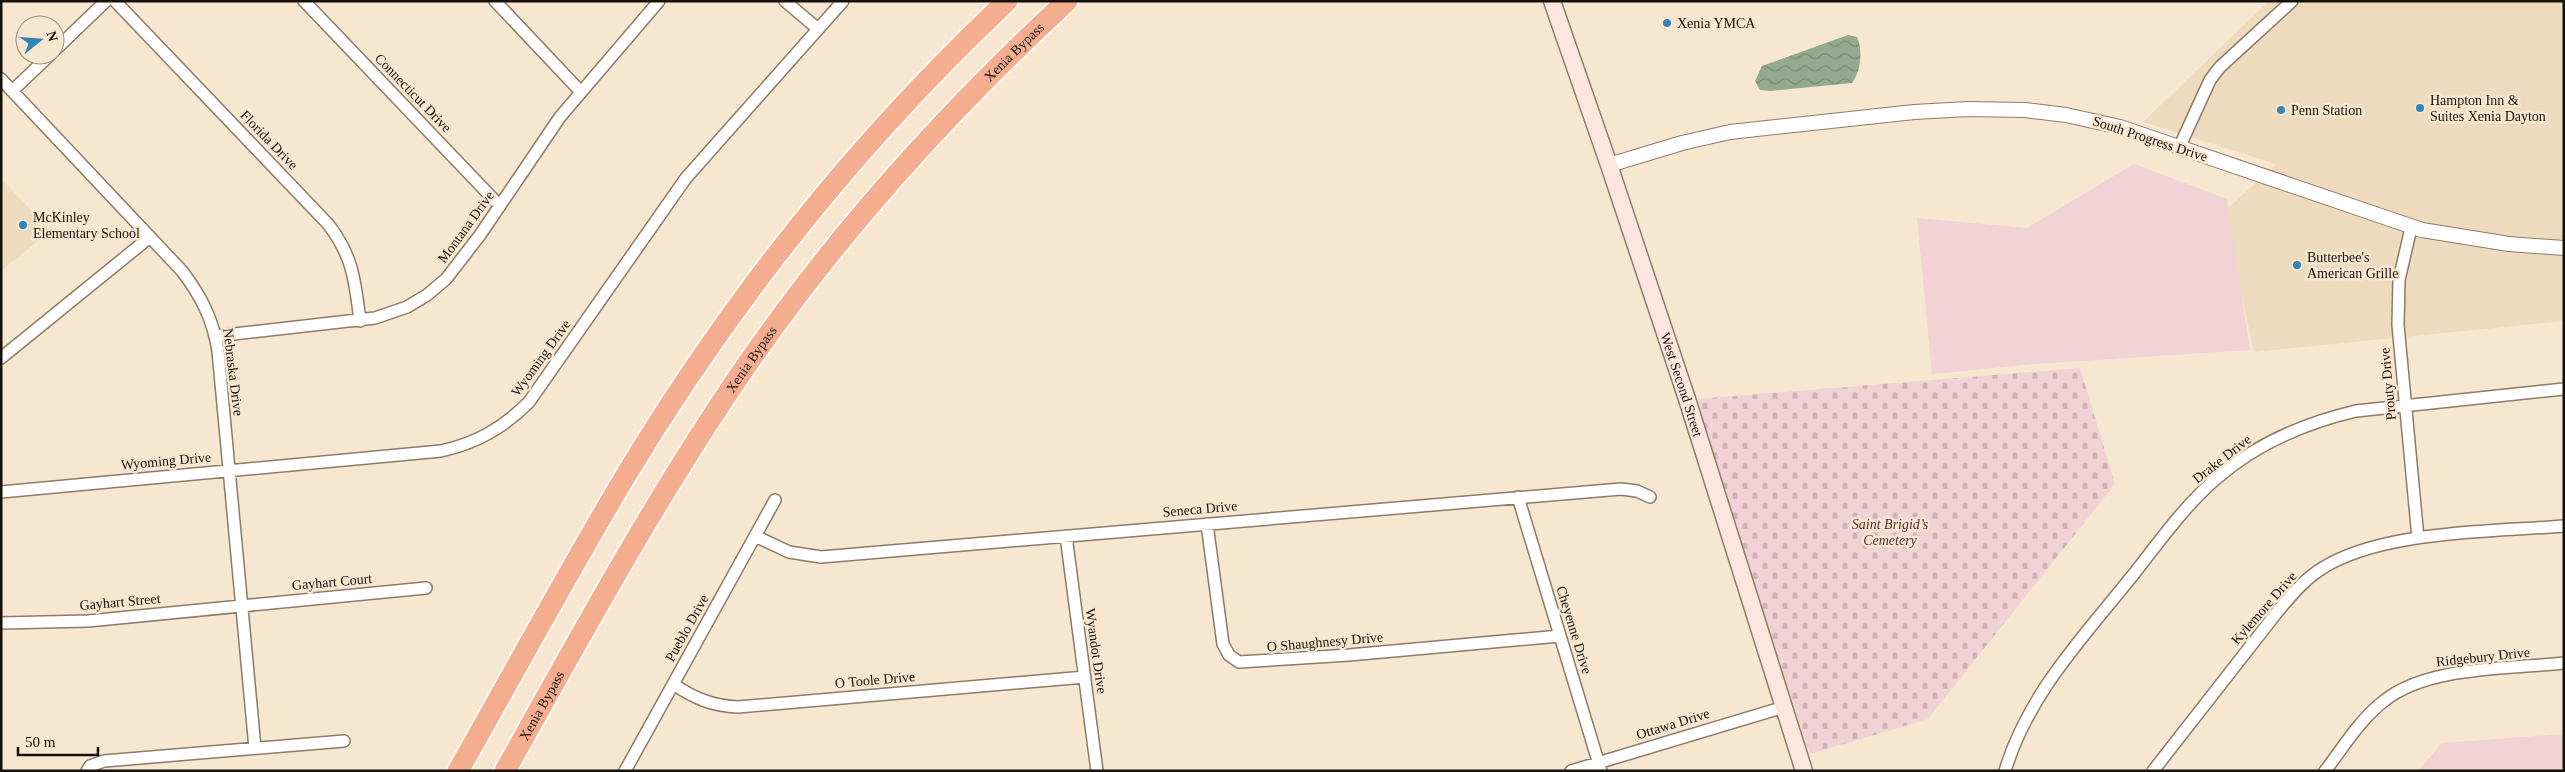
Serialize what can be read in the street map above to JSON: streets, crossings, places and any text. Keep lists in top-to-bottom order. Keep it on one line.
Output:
{"streets":{"highway":["Xenia Bypass"],"main road":["West Second Street"],"street":["Connecticut Drive","South Progress Drive","Florida Drive","Montana Drive","Wyoming Drive","Nebraska Drive","Prouty Drive","Drake Drive","Seneca Drive","Gayhart Court","Gayhart Street","Kylemore Drive","Pueblo Drive","Cheyenne Drive","O Shaughnesy Drive","Wyandot Drive","Ridgebury Drive","O Toole Drive","Ottawa Drive"]},"crossings":[["Connecticut Drive","Montana Drive"],["South Progress Drive","Prouty Drive"],["South Progress Drive","West Second Street"],["Florida Drive","Montana Drive"],["Montana Drive","Nebraska Drive"],["Wyoming Drive","Nebraska Drive"],["Nebraska Drive","Gayhart Court"],["Nebraska Drive","Gayhart Street"],["Prouty Drive","Drake Drive"],["Prouty Drive","Kylemore Drive"],["West Second Street","Ottawa Drive"],["Seneca Drive","Pueblo Drive"],["Seneca Drive","Cheyenne Drive"],["Seneca Drive","O Shaughnesy Drive"],["Seneca Drive","Wyandot Drive"],["Gayhart Court","Gayhart Street"],["Pueblo Drive","O Toole Drive"],["Cheyenne Drive","O Shaughnesy Drive"],["Cheyenne Drive","Ottawa Drive"],["Wyandot Drive","O Toole Drive"]],"parks":["Saint Brigid’s Cemetery"],"places":["Xenia YMCA","Hampton Inn & Suites Xenia Dayton","Penn Station","McKinley Elementary School","Butterbee's American Grille"],"scale_bar":"50 m","north":"right"}
